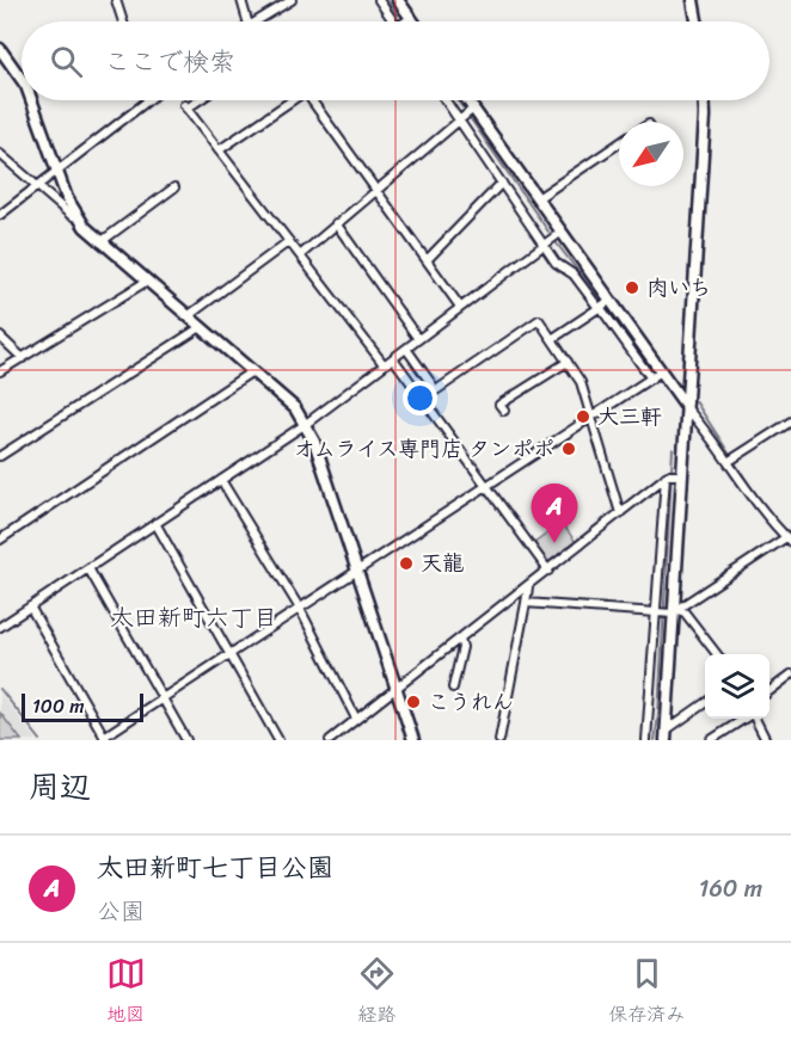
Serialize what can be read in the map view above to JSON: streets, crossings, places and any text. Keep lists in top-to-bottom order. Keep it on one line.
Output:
{"districts":["太田新町六丁目"],"places":["肉いち","大三軒","オムライス専門店 タンポポ","天龍","こうれん"],"scale_bar":"100 m","north":"bottom left","page":{"search":"ここで検索","pins":"A","scale":"100 m","heading":"周辺","list":[{"mark":"A","name":"太田新町七丁目公園","note":"公園","value":"160 m"}],"nav":["地図","経路","保存済み"]}}
